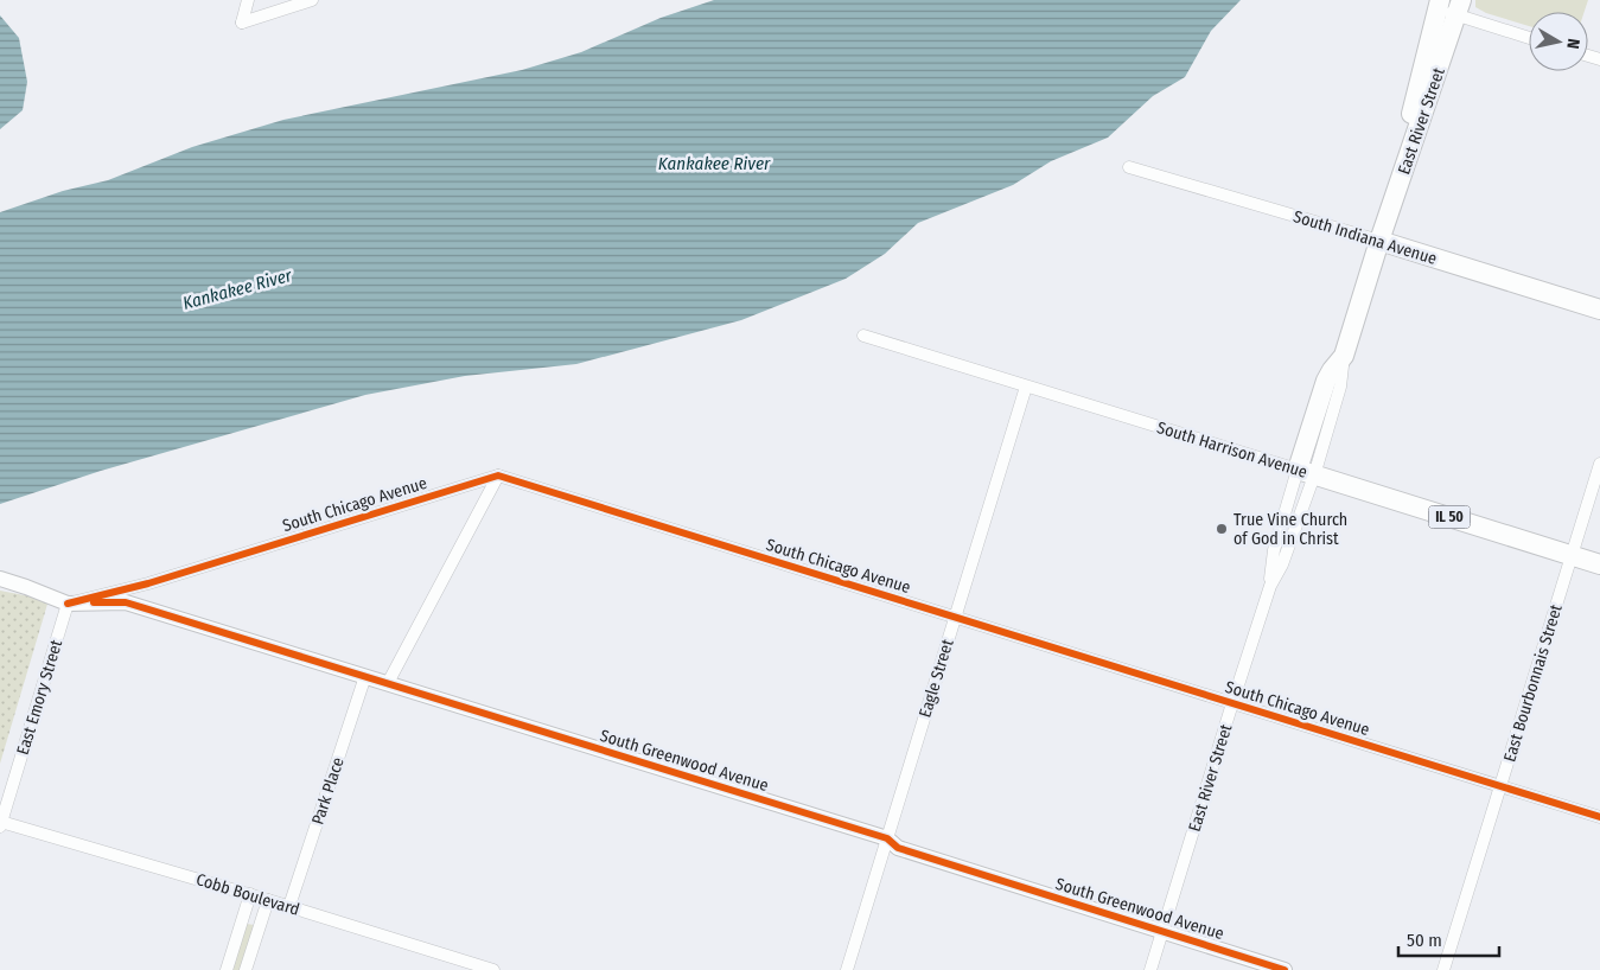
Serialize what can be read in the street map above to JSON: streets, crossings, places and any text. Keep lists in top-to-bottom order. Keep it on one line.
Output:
{"streets":{"main road":["East River Street","South Indiana Avenue","South Harrison Avenue","IL 50"],"street":["South Chicago Avenue","Eagle Street","East Bourbonnais Street","East Emory Street","South Greenwood Avenue","Park Place","Cobb Boulevard"]},"crossings":[["East River Street","South Indiana Avenue"],["East River Street","South Harrison Avenue"],["East River Street","South Chicago Avenue"],["East River Street","South Greenwood Avenue"],["South Harrison Avenue","Eagle Street"],["South Harrison Avenue","East Bourbonnais Street"],["South Chicago Avenue","Eagle Street"],["South Chicago Avenue","East Bourbonnais Street"],["South Chicago Avenue","East Emory Street"],["South Chicago Avenue","South Greenwood Avenue"],["Eagle Street","South Greenwood Avenue"],["East Emory Street","South Greenwood Avenue"],["East Emory Street","Cobb Boulevard"],["South Greenwood Avenue","Park Place"],["Park Place","Cobb Boulevard"]],"water":["Kankakee River"],"places":["True Vine Church of God in Christ"],"scale_bar":"50 m","north":"right"}
